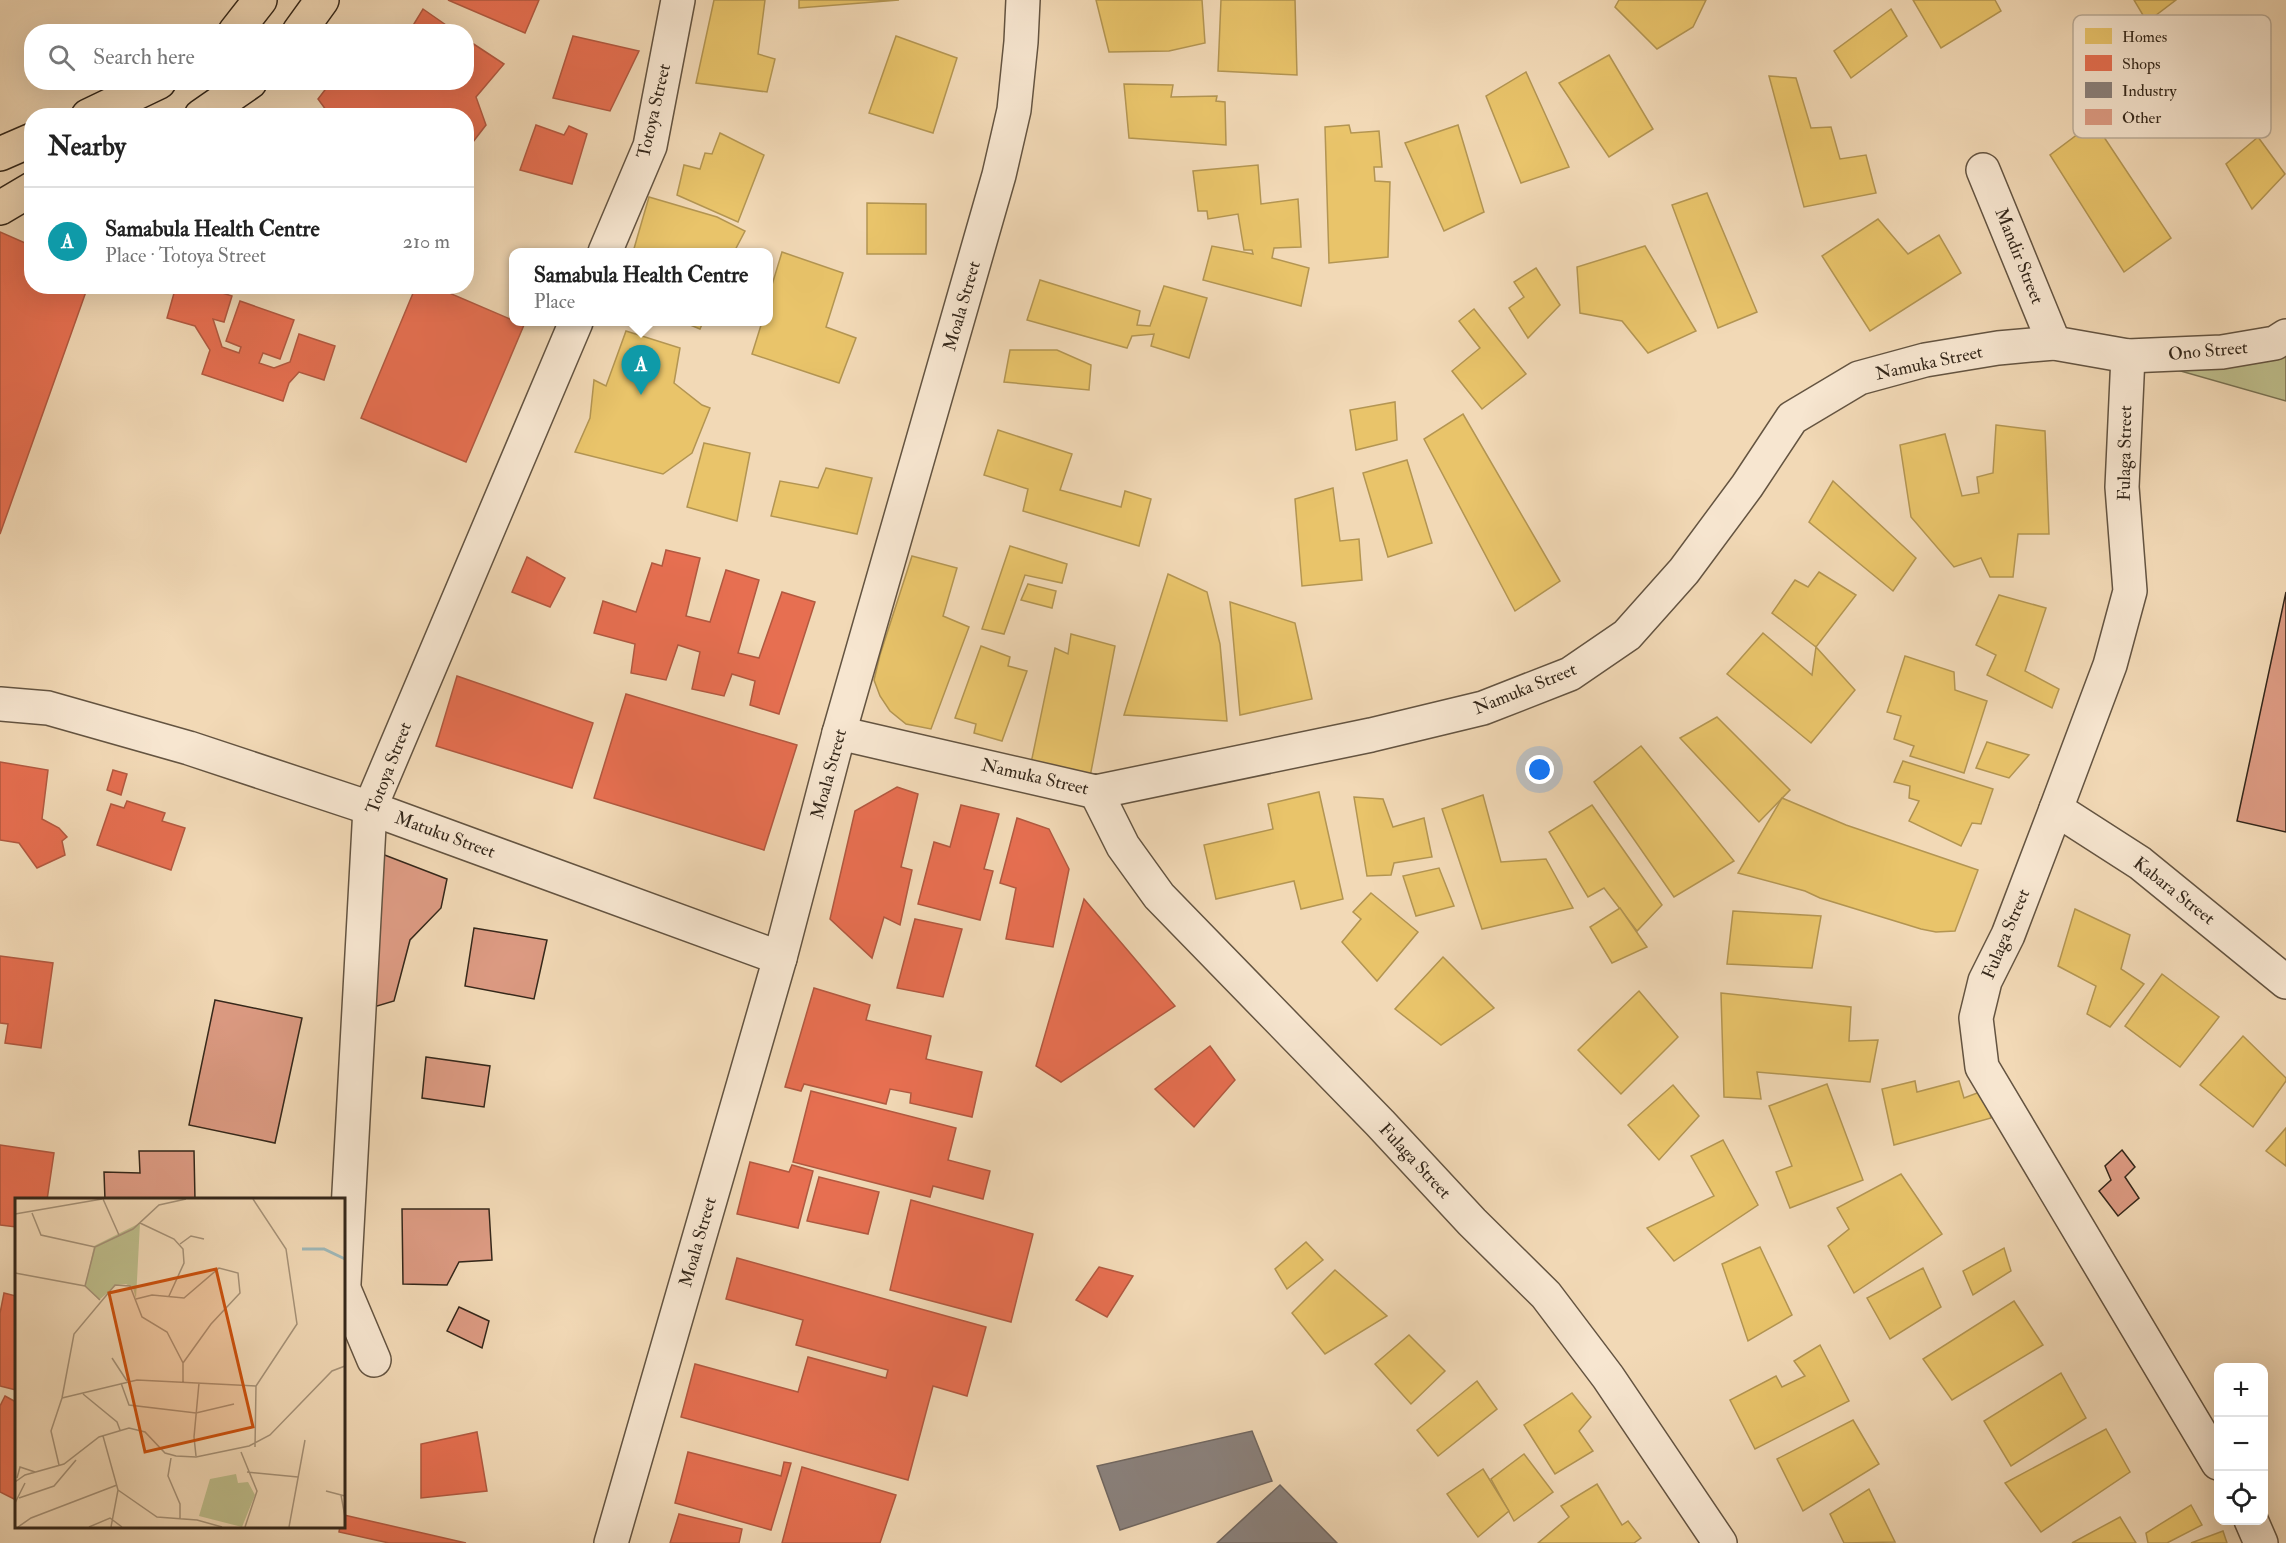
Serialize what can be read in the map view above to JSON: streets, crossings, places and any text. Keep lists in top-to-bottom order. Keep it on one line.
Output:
{"streets":{"street":["Totoya Street","Mandir Street","Moala Street","Ono Street","Namuka Street","Fulaga Street","Matuku Street","Kabara Street"]},"crossings":[["Totoya Street","Matuku Street"],["Mandir Street","Namuka Street"],["Moala Street","Namuka Street"],["Moala Street","Matuku Street"],["Ono Street","Namuka Street"],["Ono Street","Fulaga Street"],["Namuka Street","Fulaga Street"],["Fulaga Street","Kabara Street"]],"legend":["Homes","Shops","Industry","Other"],"page":{"search":"Search here","heading":"Nearby","list":[{"mark":"A","name":"Samabula Health Centre","note":"Place · Totoya Street","value":"210 m"}],"popup":["Samabula Health Centre","Place"],"pins":"A","map_buttons":["+","−"]}}
